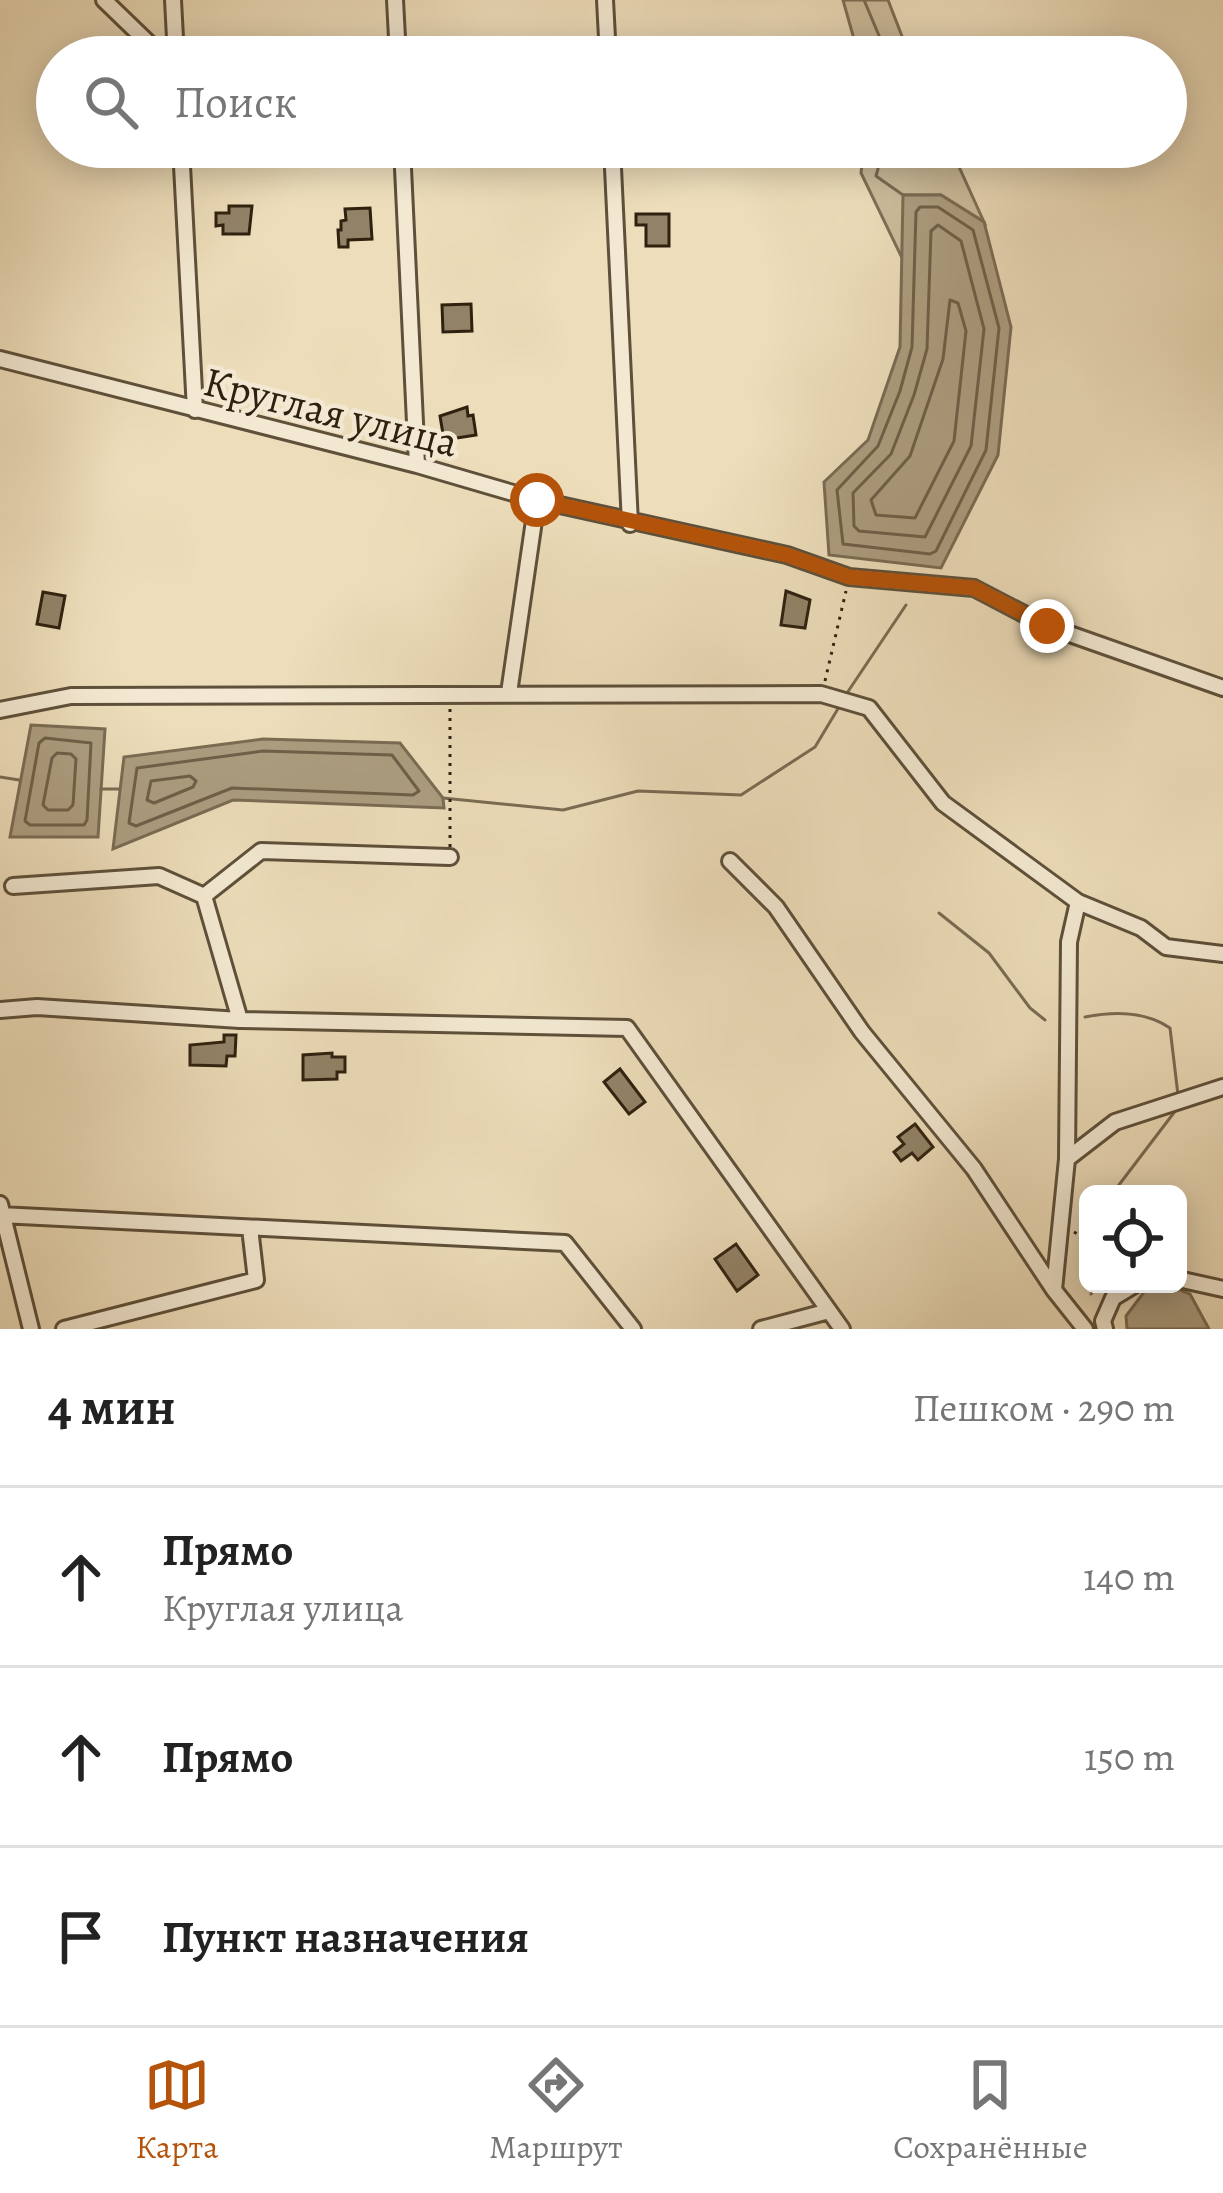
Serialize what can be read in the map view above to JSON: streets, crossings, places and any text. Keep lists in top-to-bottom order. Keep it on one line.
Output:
{"streets":{"street":["Круглая улица"]},"page":{"search":"Поиск","heading":["4 мин","Пешком · 290 m"],"list":[["Прямо","Круглая улица","140 m"],["Прямо","150 m"],"Пункт назначения"],"nav":["Карта","Маршрут","Сохранённые"]}}
